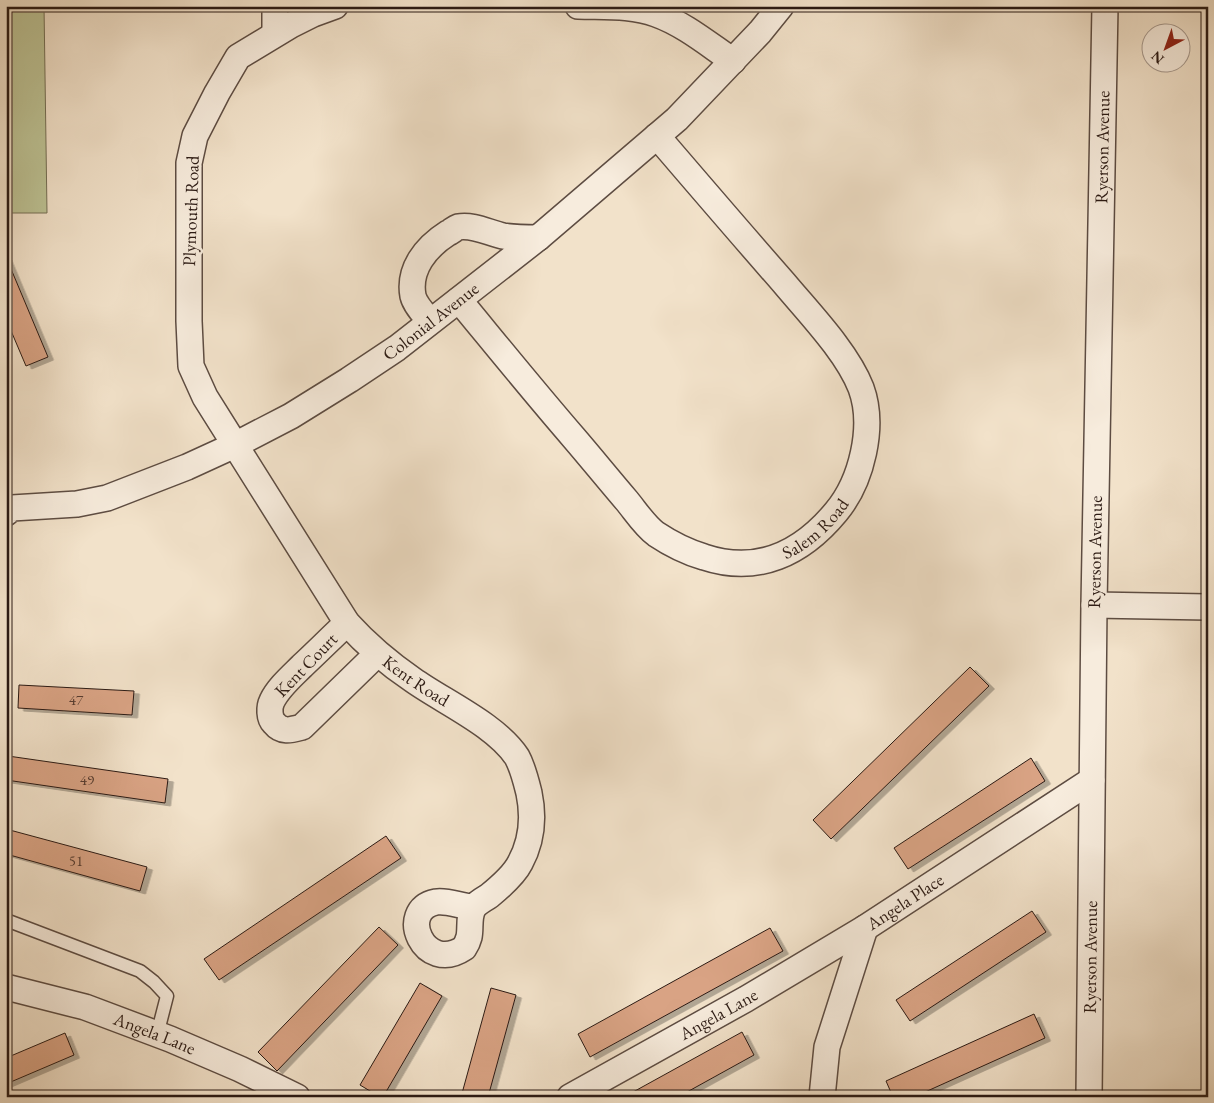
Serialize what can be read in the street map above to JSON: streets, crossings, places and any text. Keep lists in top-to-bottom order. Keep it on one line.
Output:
{"streets":{"street":["Ryerson Avenue","Plymouth Road","Colonial Avenue","Salem Road","Kent Court","Kent Road","Angela Place","Angela Lane"]},"crossings":[["Ryerson Avenue","Angela Place"],["Plymouth Road","Colonial Avenue"],["Plymouth Road","Kent Road"],["Colonial Avenue","Salem Road"],["Colonial Avenue","Kent Road"],["Kent Court","Kent Road"],["Angela Place","Angela Lane"]],"house_numbers":["47","49","51"],"north":"bottom left"}
